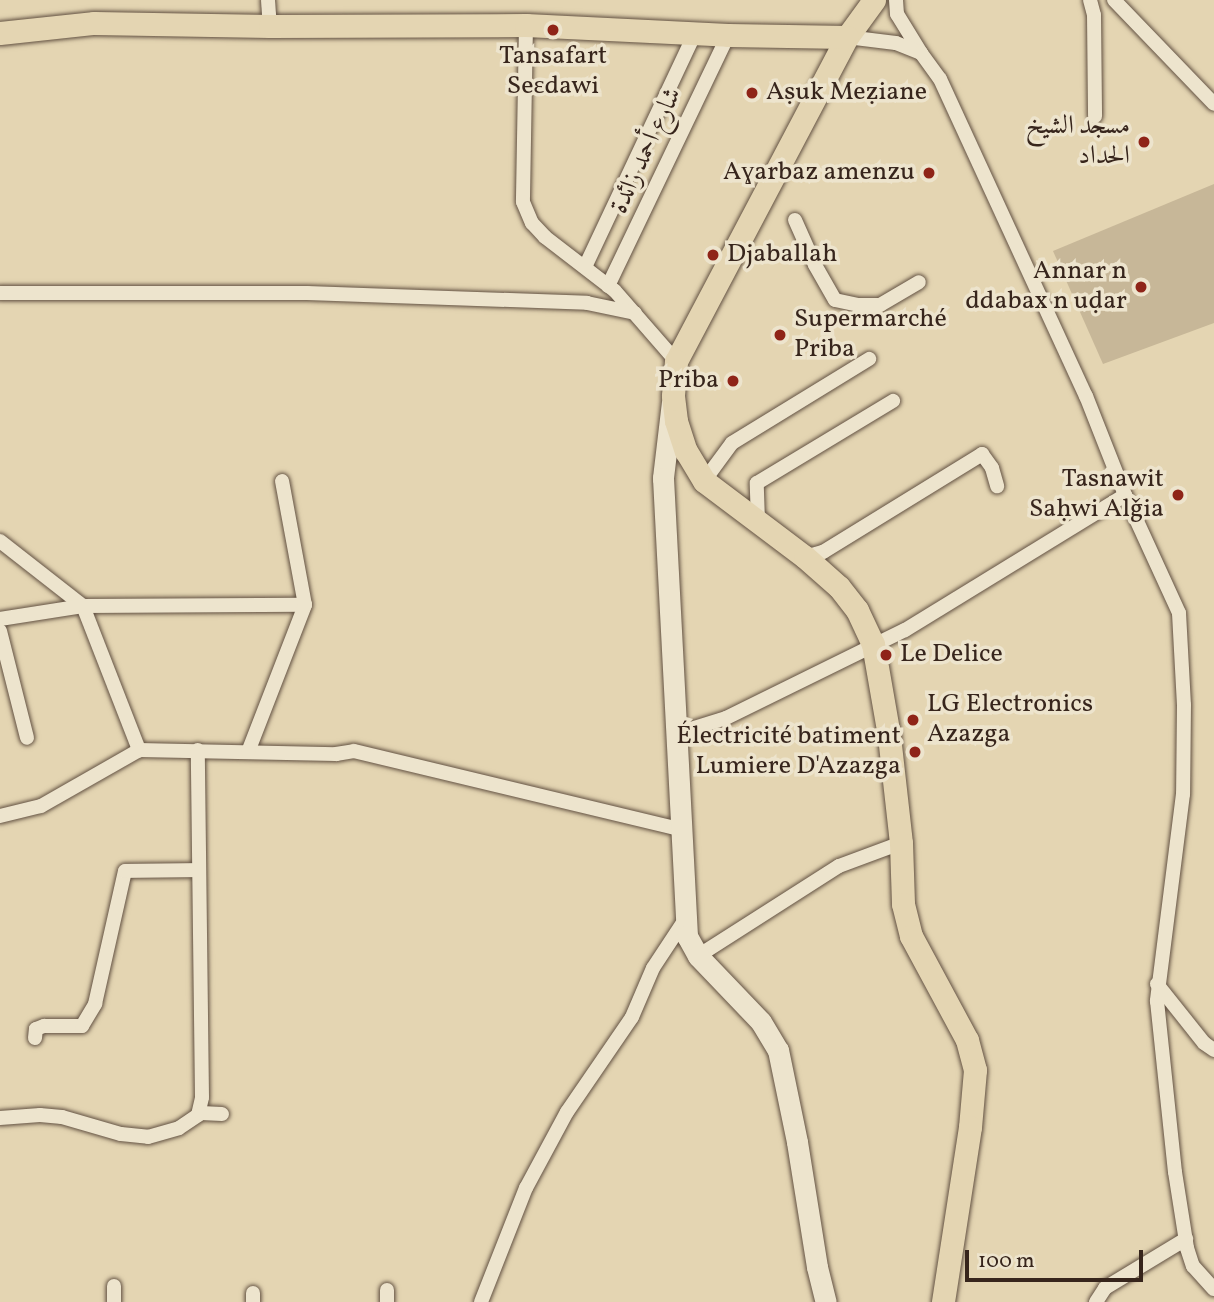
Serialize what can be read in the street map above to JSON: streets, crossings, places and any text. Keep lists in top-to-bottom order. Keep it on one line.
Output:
{"streets":{"street":["شارع أحمد زائدة"]},"places":["Tansafart Seɛdawi","Aṣuk Meẓiane","مسجد الشيخ الحداد","Aɣarbaz amenzu","Djaballah","Annar n ddabax n uḍar","Supermarché Priba","Priba","Tasnawit Saḥwi Alǧia","Le Delice","LG Electronics Azazga","Électricité batiment Lumiere D'Azazga"],"scale_bar":"100 m"}
